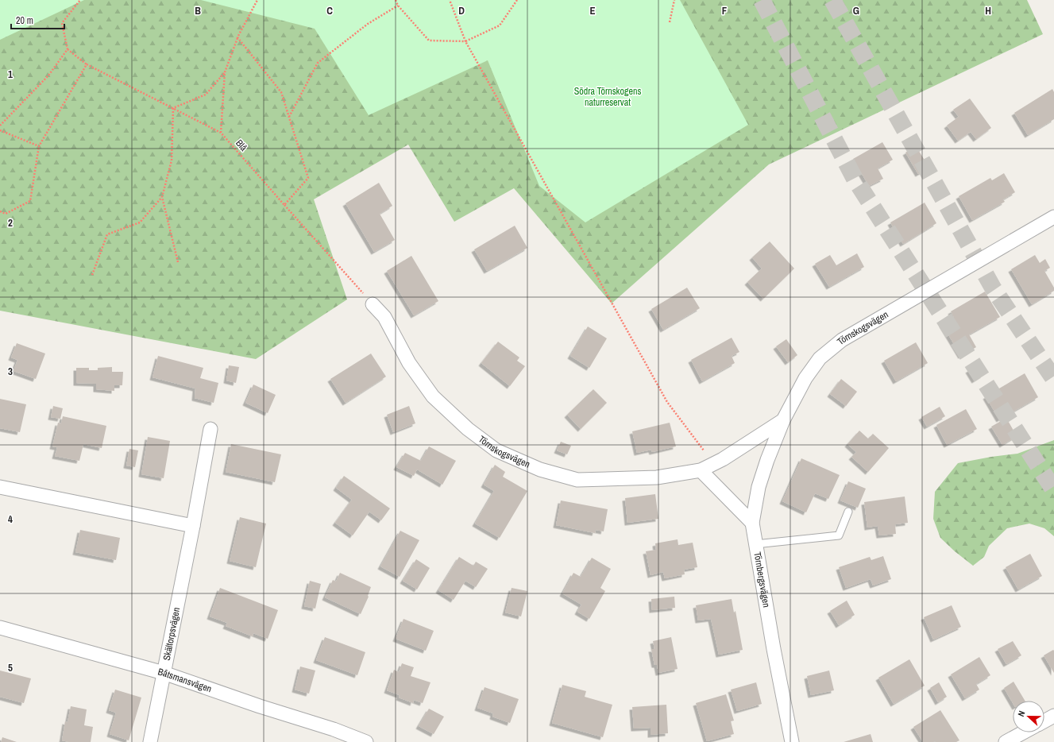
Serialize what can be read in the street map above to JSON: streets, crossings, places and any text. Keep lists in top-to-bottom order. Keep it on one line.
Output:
{"streets":{"street":["Törnskogsvägen","Törnbergsvägen","Skältorpsvägen","Båtsmansvägen"],"path":["Blå"]},"crossings":[["Blå","Törnskogsvägen"],["Törnskogsvägen","Törnbergsvägen"],["Skältorpsvägen","Båtsmansvägen"]],"parks":["Södra Törnskogens naturreservat"],"scale_bar":"20 m","north":"left","grid":{"columns":["B","C","D","E","F","G","H"],"rows":["1","2","3","4","5"]}}
